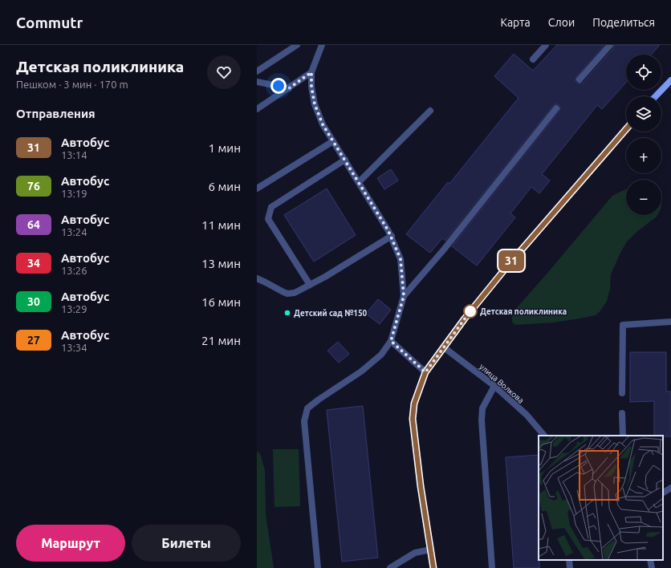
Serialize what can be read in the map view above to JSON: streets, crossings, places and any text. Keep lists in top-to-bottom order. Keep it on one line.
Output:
{"streets":{"street":["улица Волкова"]},"places":["Детская поликлиника","Детский сад №150"],"lines":["bus line 31"],"page":{"header":"Commutr","nav":["Карта","Слои","Поделиться"],"heading":[["Детская поликлиника","Пешком · 3 мин · 170 m"],"Отправления"],"on_map":"31","map_buttons":["+","−"],"list":[{"mark":"31","name":"Автобус","note":"13:14","value":"1 мин"},{"mark":"76","name":"Автобус","note":"13:19","value":"6 мин"},{"mark":"64","name":"Автобус","note":"13:24","value":"11 мин"},{"mark":"34","name":"Автобус","note":"13:26","value":"13 мин"},{"mark":"30","name":"Автобус","note":"13:29","value":"16 мин"},{"mark":"27","name":"Автобус","note":"13:34","value":"21 мин"}],"buttons":["Маршрут","Билеты"]}}
